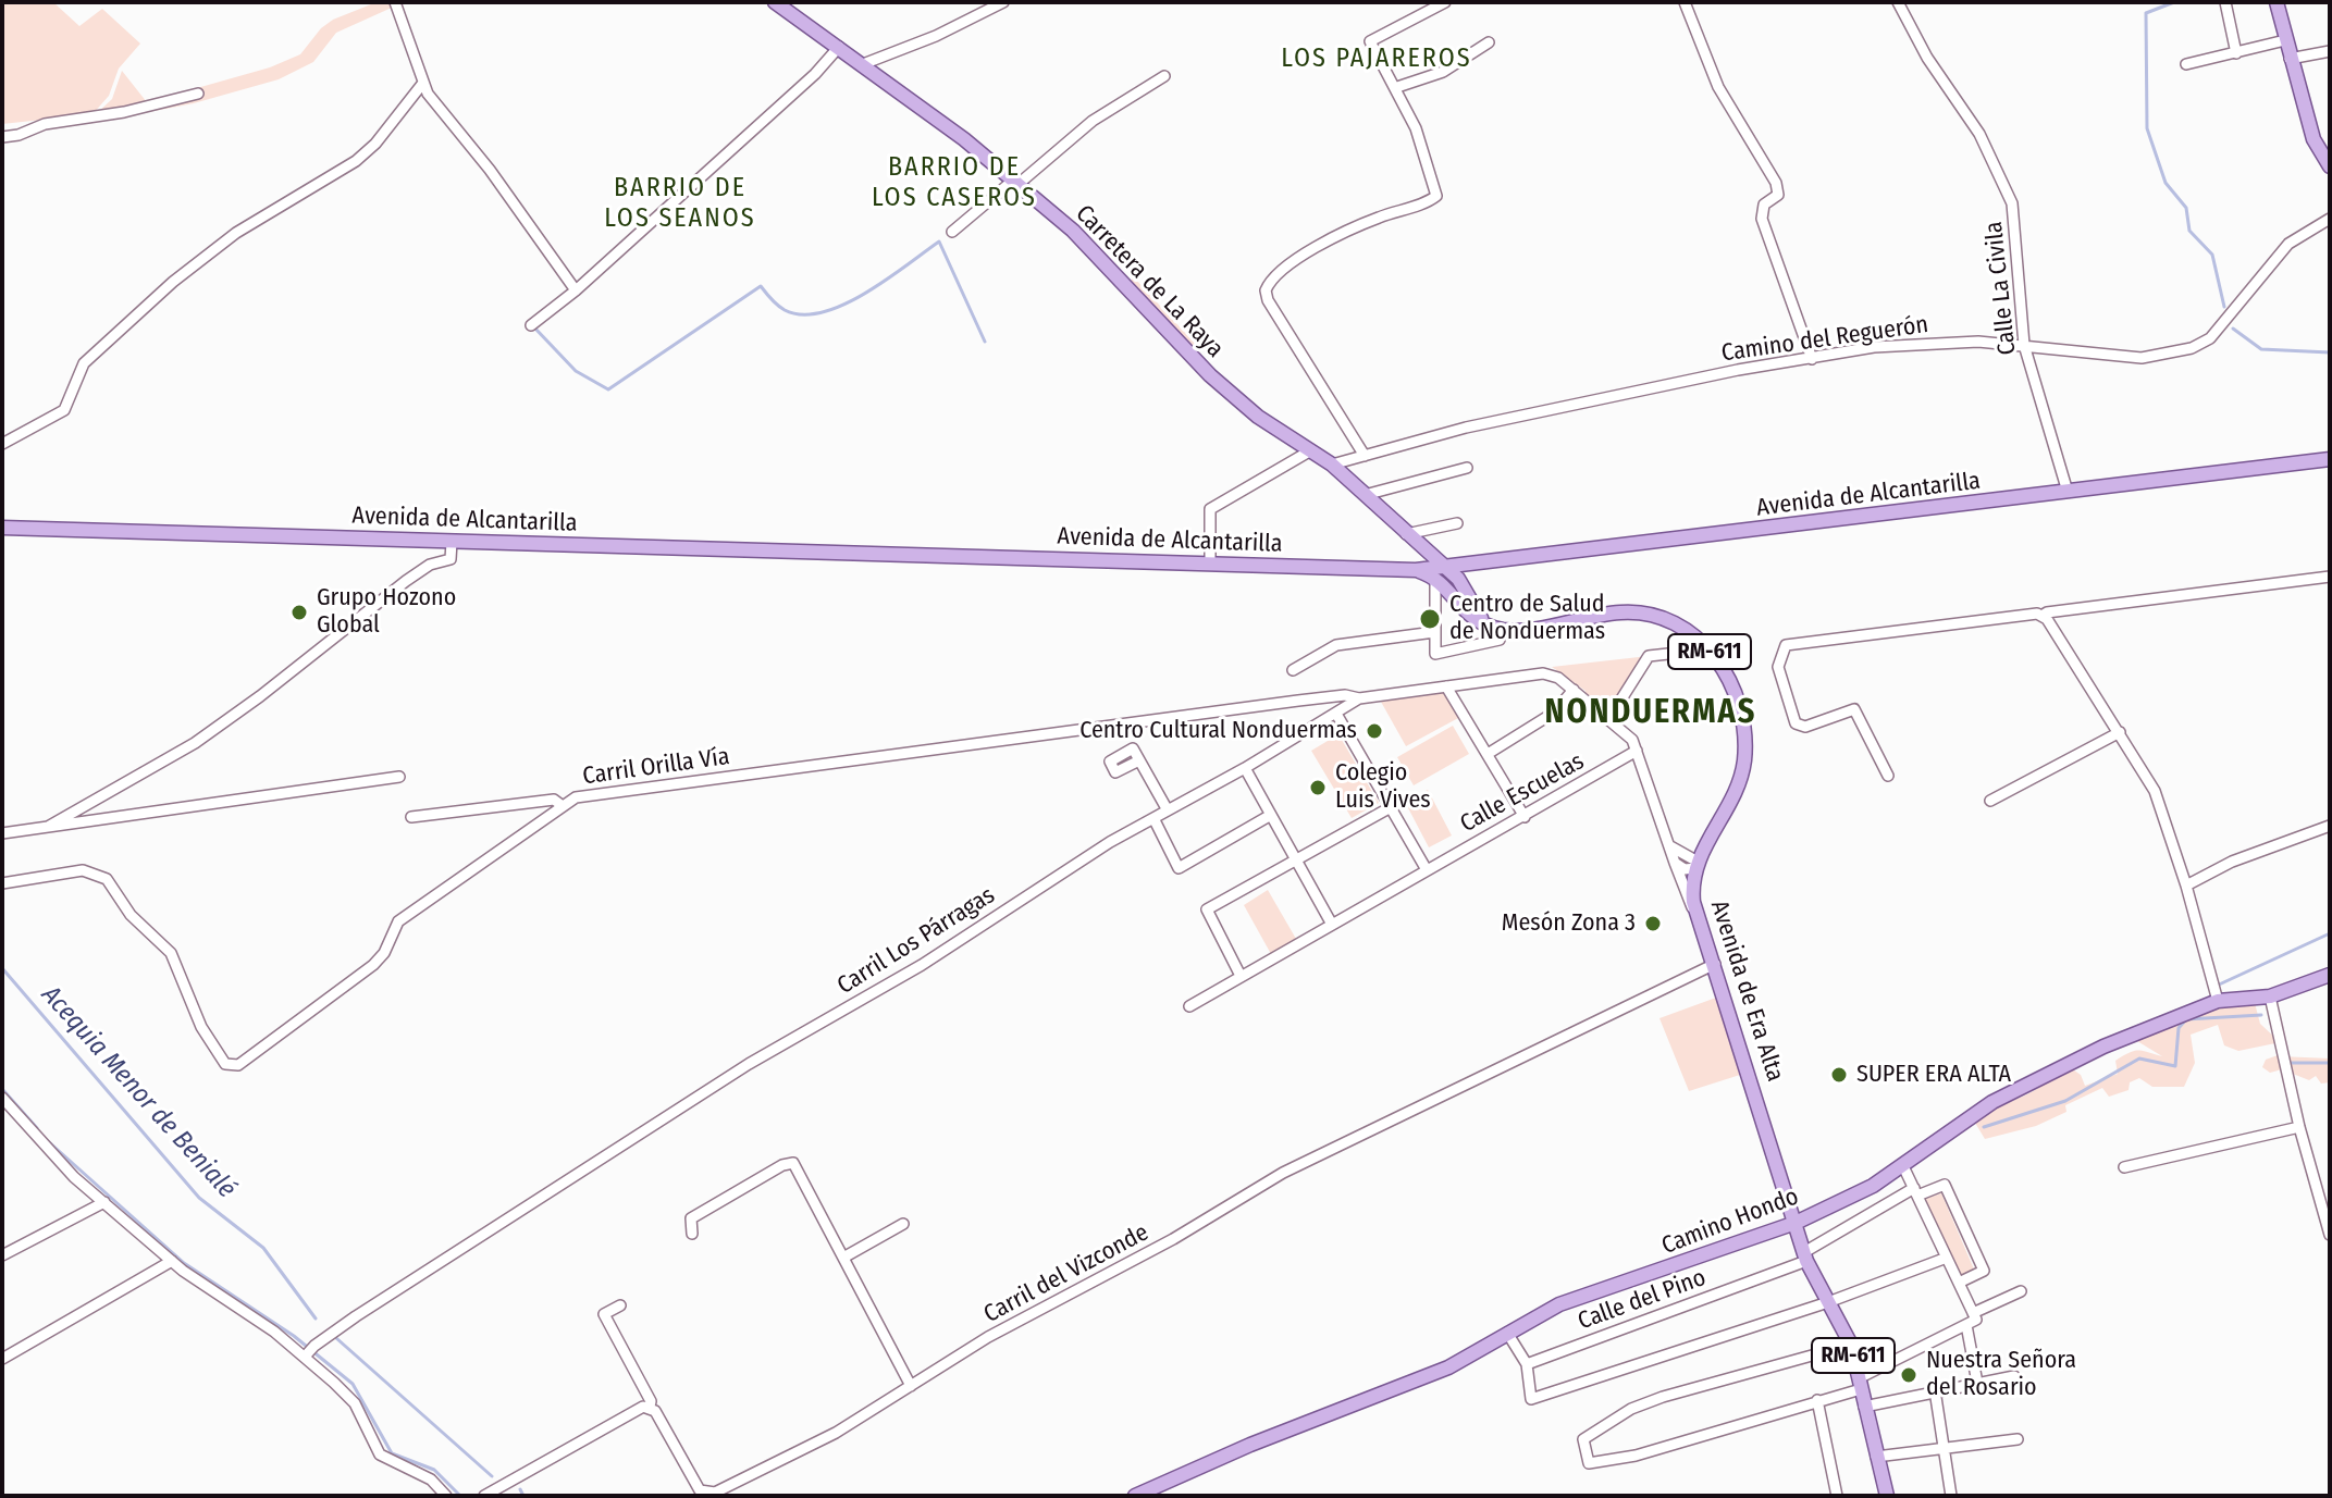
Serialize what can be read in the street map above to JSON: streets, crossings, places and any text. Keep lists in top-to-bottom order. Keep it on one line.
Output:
{"streets":{"main road":["Carretera de La Raya","Avenida de Alcantarilla","RM-611","Avenida de Era Alta","Camino Hondo"],"street":["Calle La Civila","Camino del Reguerón","Carril Orilla Vía","Calle Escuelas","Carril Los Párragas","Carril del Vizconde","Calle del Pino"]},"crossings":[["Carretera de La Raya","Camino del Reguerón"],["Carretera de La Raya","Avenida de Alcantarilla"],["Calle La Civila","Camino del Reguerón"],["Calle La Civila","Avenida de Alcantarilla"],["RM-611","Avenida de Era Alta"],["RM-611","Camino Hondo"],["RM-611","Calle del Pino"],["Carril Orilla Vía","Carril Los Párragas"],["Calle Escuelas","Carril Los Párragas"],["Avenida de Era Alta","Camino Hondo"],["Avenida de Era Alta","Carril del Vizconde"]],"districts":["LOS PAJAREROS","BARRIO DE LOS CASEROS","BARRIO DE LOS SEANOS","NONDUERMAS"],"water":["Acequia Menor de Benialé"],"places":["Grupo Hozono Global","Centro de Salud de Nonduermas","Centro Cultural Nonduermas","Colegio Luis Vives","Mesón Zona 3","SUPER ERA ALTA","Nuestra Señora del Rosario"]}
